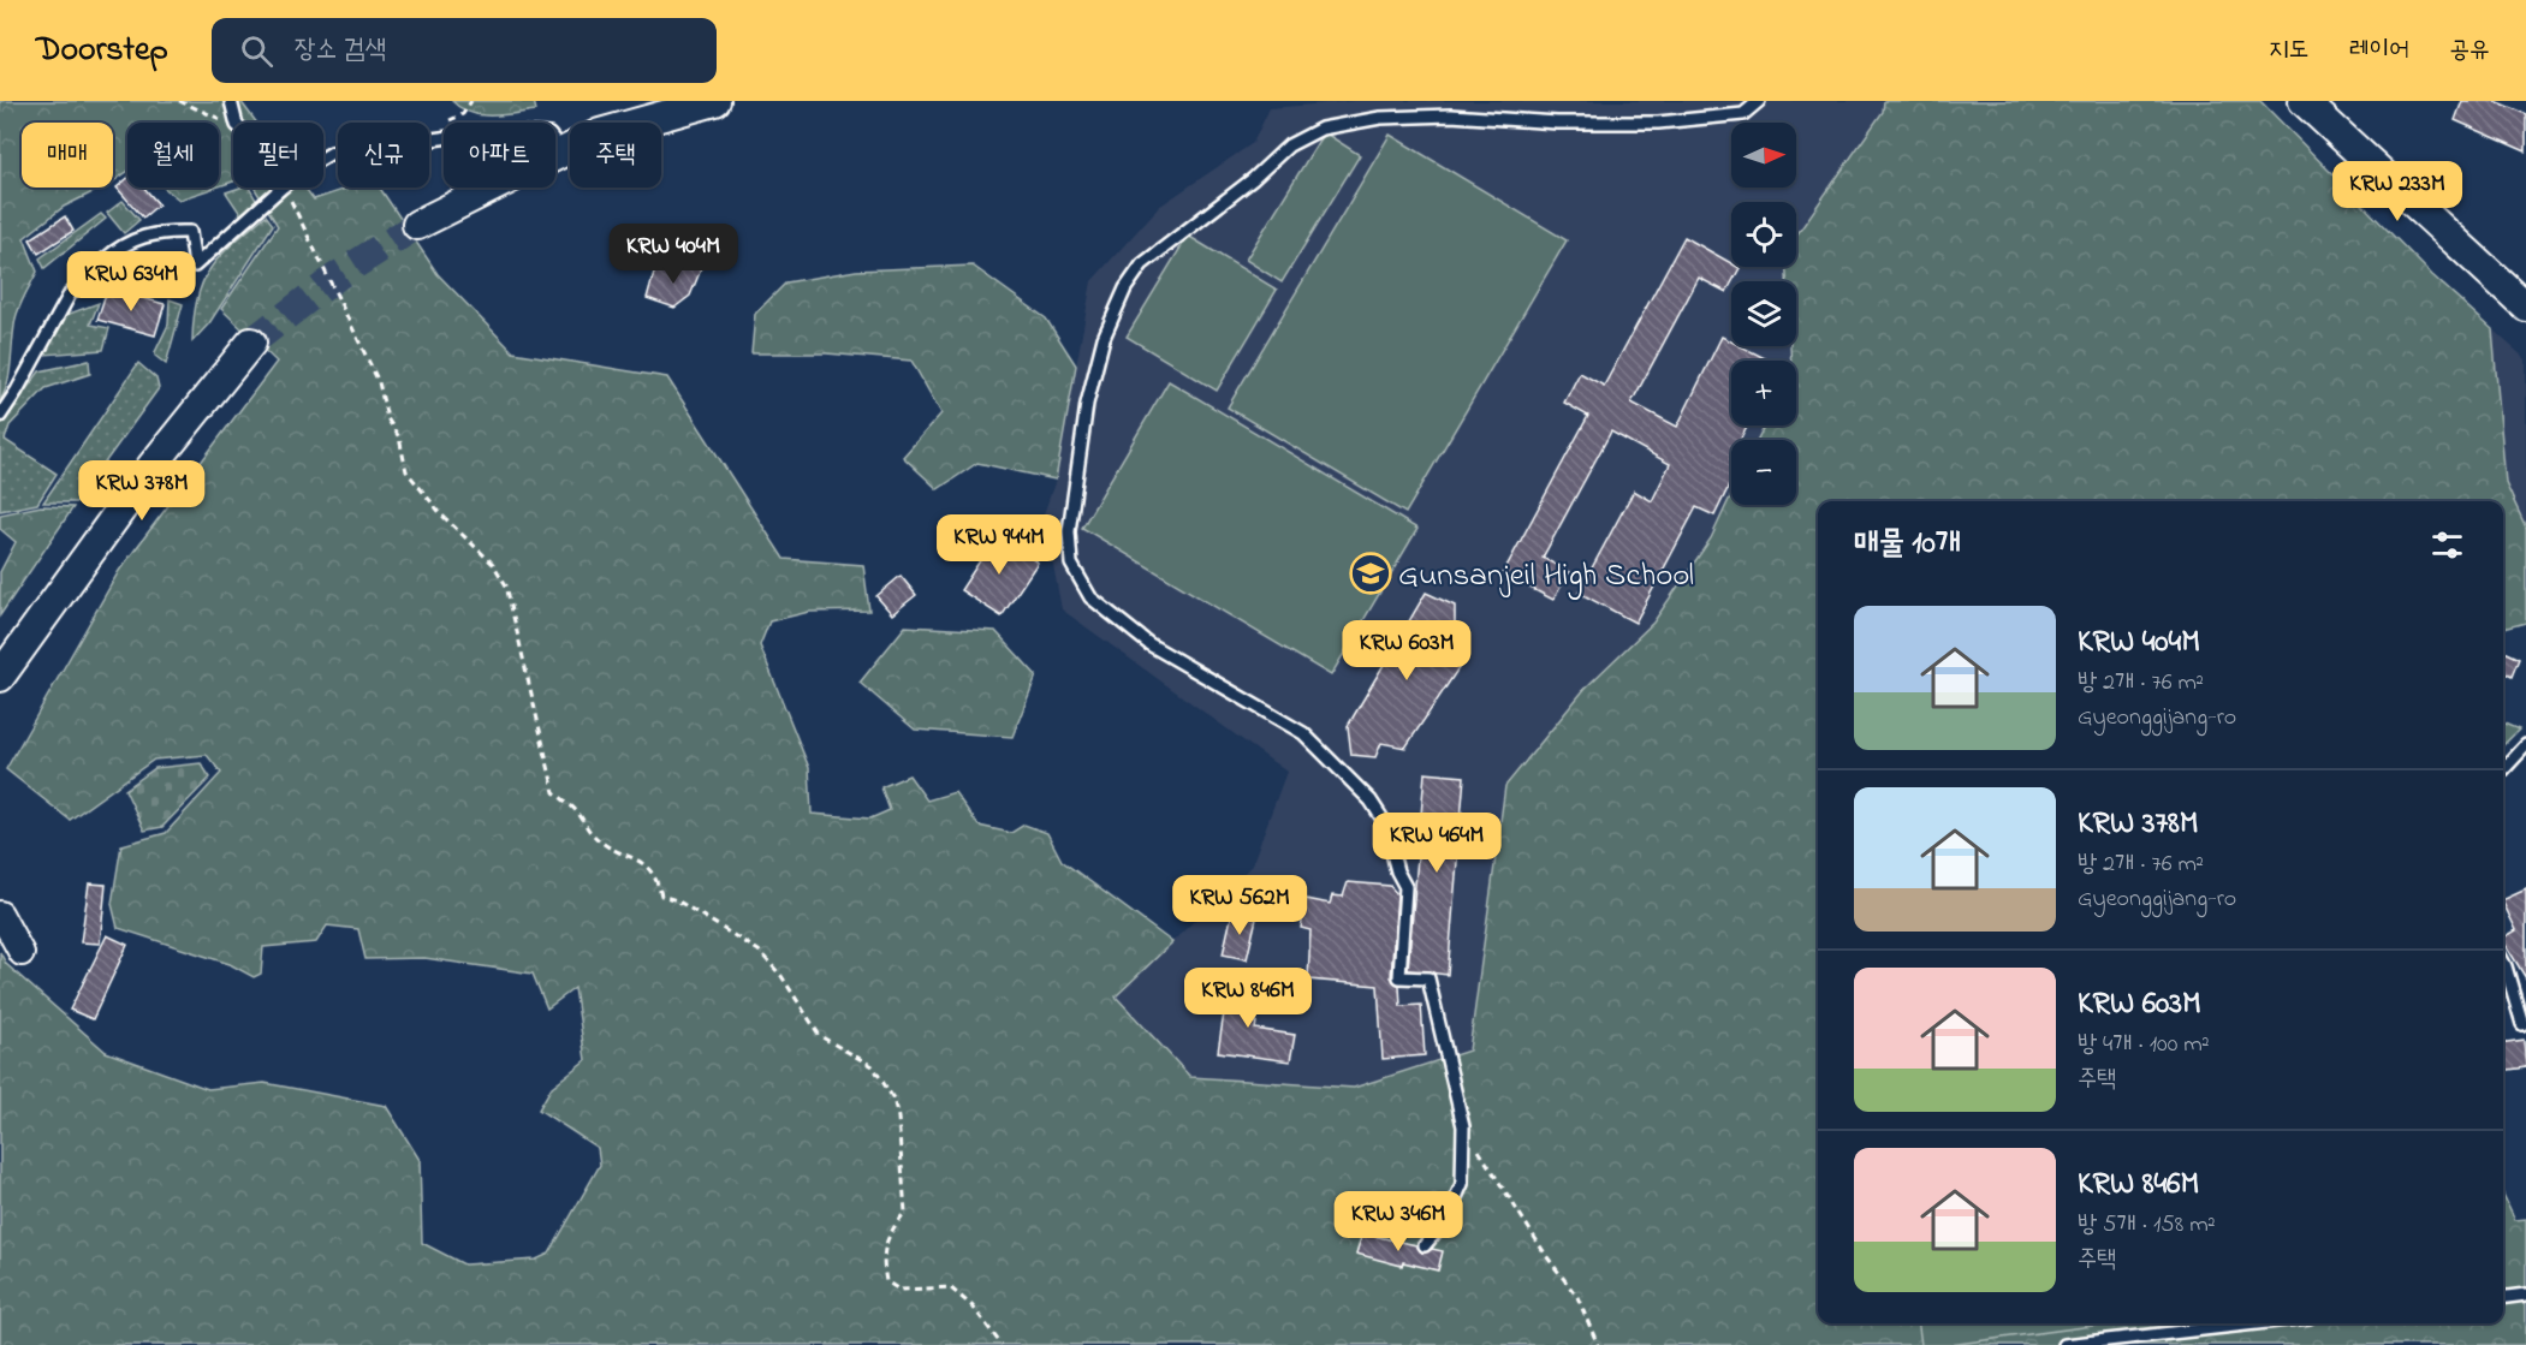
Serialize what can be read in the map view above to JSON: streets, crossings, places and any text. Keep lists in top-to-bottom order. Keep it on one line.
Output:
{"places":{"school or university":["Gunsanjeil High School"]},"north":"right","page":{"header":"Doorstep","search":"장소 검색","nav":["지도","레이어","공유"],"map_buttons":["+","−"],"chip":["매매","월세","필터","신규","아파트","주택"],"price":["KRW 233M","KRW 404M","KRW 634M","KRW 378M","KRW 944M","KRW 603M","KRW 464M","KRW 562M","KRW 846M","KRW 346M"],"heading":"매물 10개","list":[{"name":"KRW 404M","note":"방 2개 · 76 m² · Gyeonggijang-ro"},{"name":"KRW 378M","note":"방 2개 · 76 m² · Gyeonggijang-ro"},{"name":"KRW 603M","note":"방 4개 · 100 m² · 주택"},{"name":"KRW 846M","note":"방 5개 · 158 m² · 주택"}]}}
